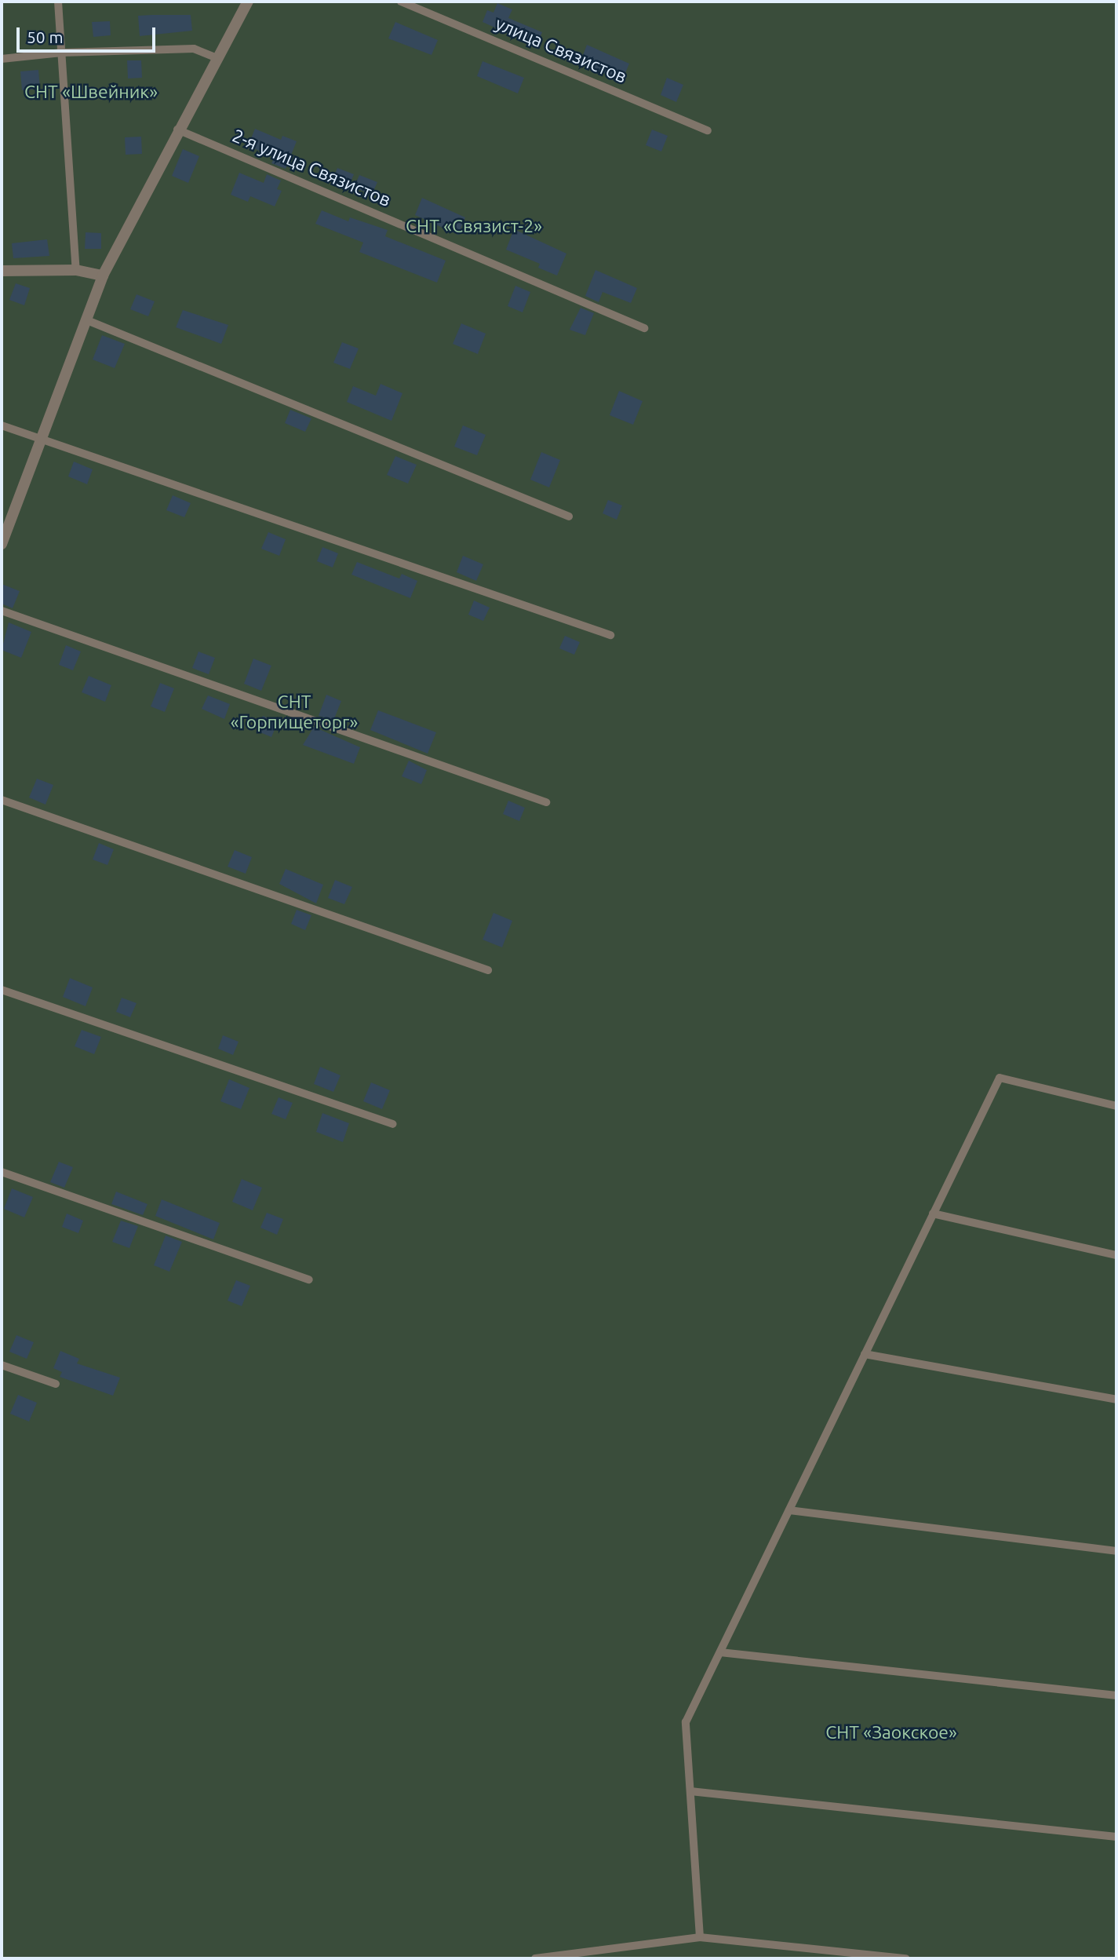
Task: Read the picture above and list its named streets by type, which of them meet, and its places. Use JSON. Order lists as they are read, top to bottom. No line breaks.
{"streets":{"lane":["улица Связистов","2-я улица Связистов"]},"parks":["СНТ «Швейник»","СНТ «Связист-2»","СНТ «Горпищеторг»","СНТ «Заокское»"],"scale_bar":"50 m"}
